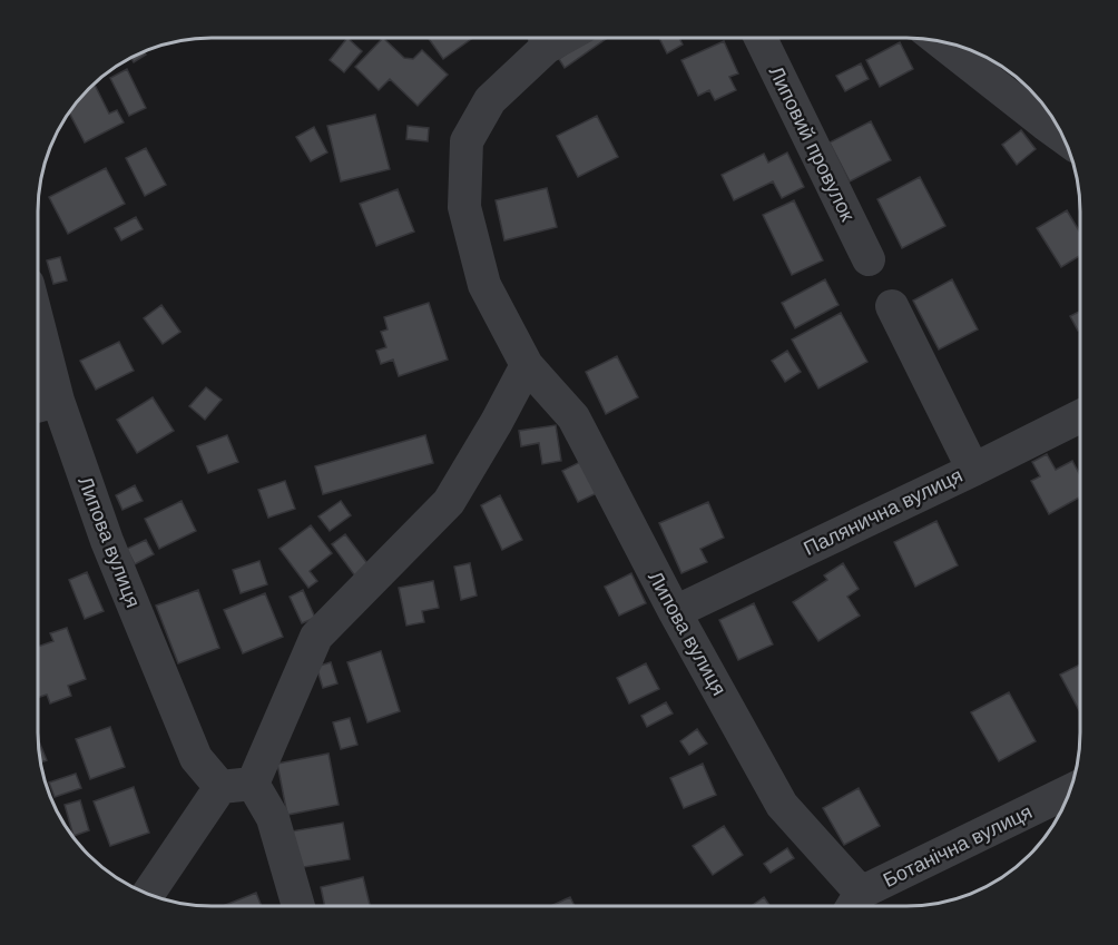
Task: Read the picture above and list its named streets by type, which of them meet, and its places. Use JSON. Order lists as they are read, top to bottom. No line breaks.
{"streets":{"street":["Липовий провулок","Палянична вулиця","Липова вулиця","Ботанічна вулиця"]},"crossings":[["Палянична вулиця","Липова вулиця"],["Липова вулиця","Ботанічна вулиця"]]}
